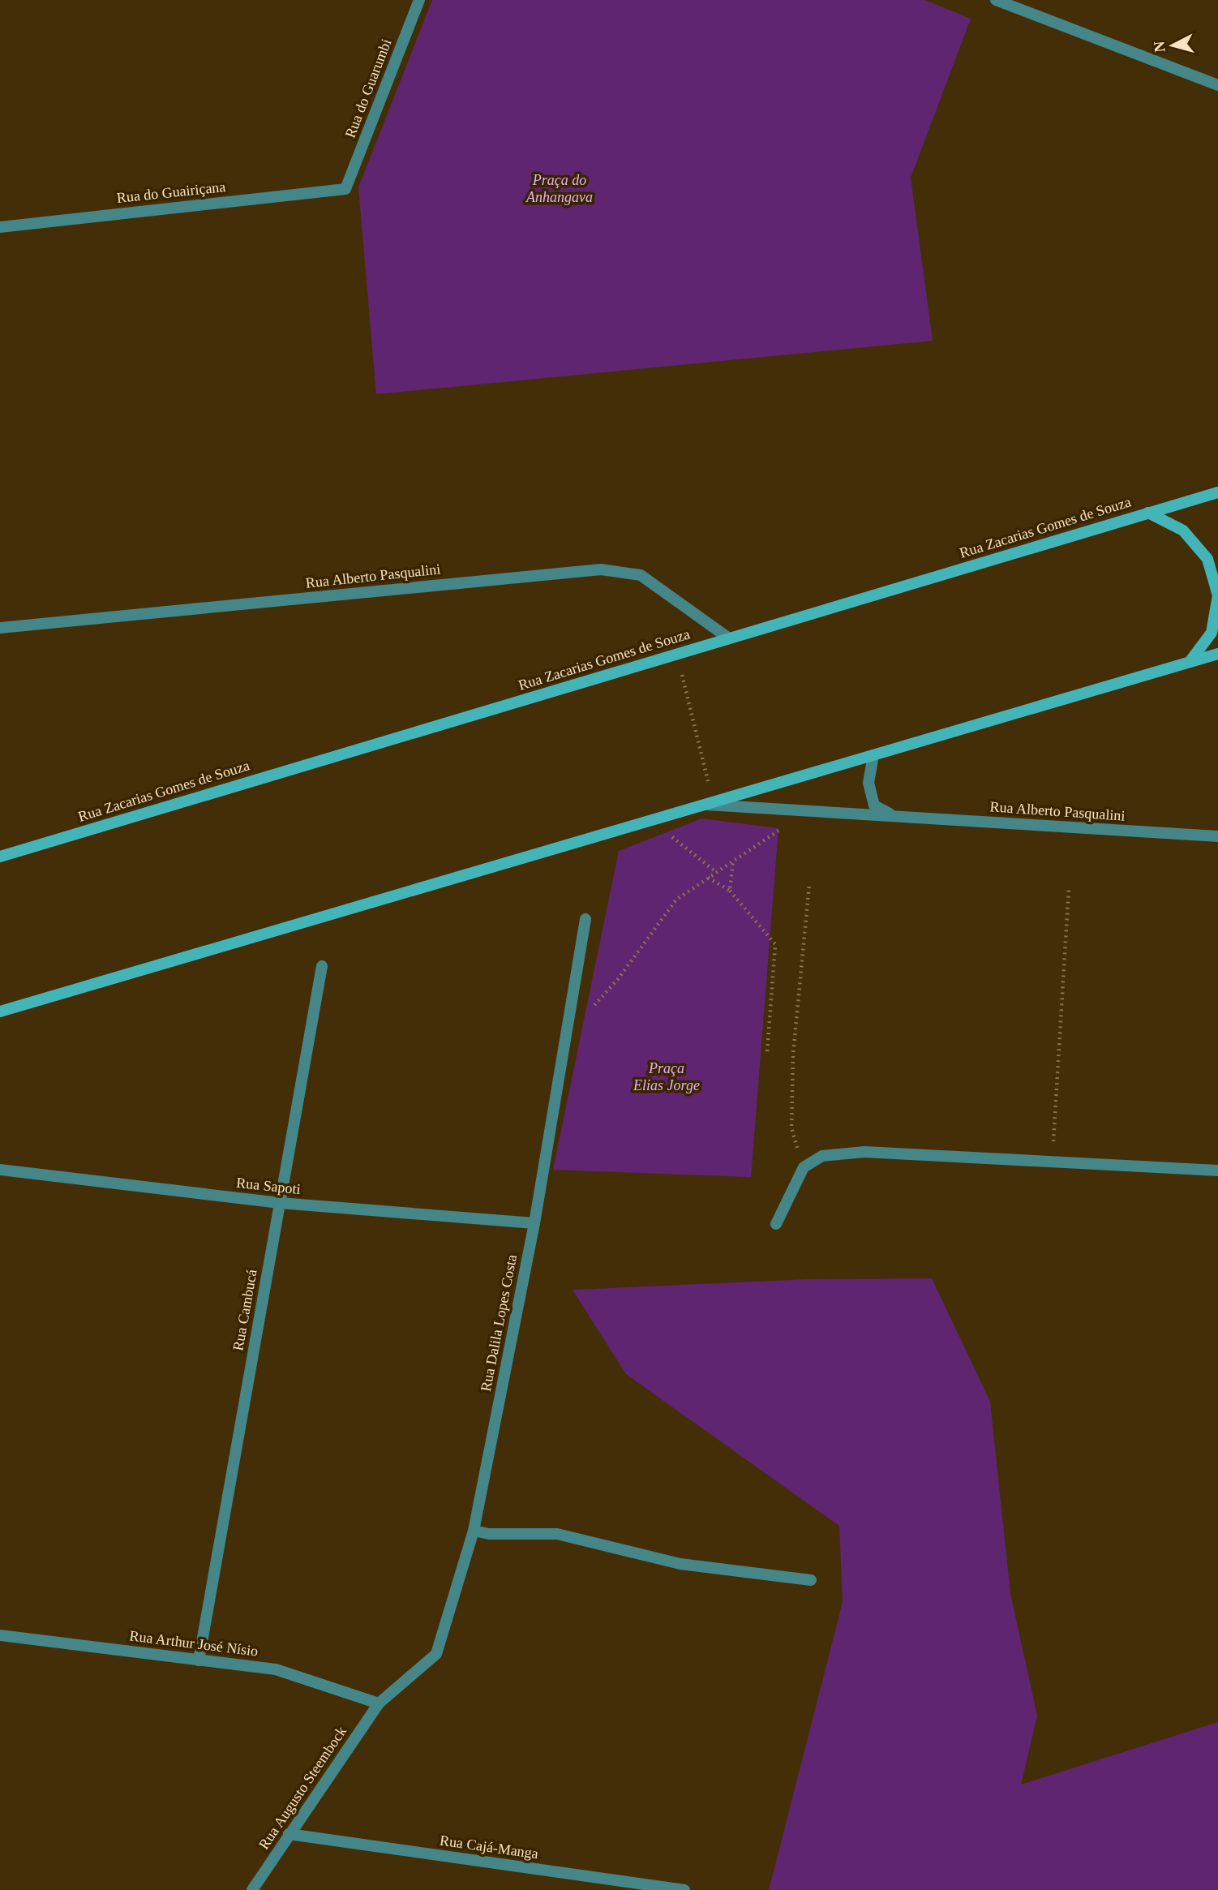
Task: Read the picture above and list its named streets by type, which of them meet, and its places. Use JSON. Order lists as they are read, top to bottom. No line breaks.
{"streets":{"main road":["Rua Zacarias Gomes de Souza"],"street":["Rua do Guarumbi","Rua do Guairiçana","Rua Alberto Pasqualini","Rua Sapoti","Rua Cambucá","Rua Dalila Lopes Costa","Rua Arthur José Nísio","Rua Augusto Steembock","Rua Cajá-Manga"]},"crossings":[["Rua do Guarumbi","Rua do Guairiçana"],["Rua Zacarias Gomes de Souza","Rua Alberto Pasqualini"],["Rua Sapoti","Rua Cambucá"],["Rua Sapoti","Rua Dalila Lopes Costa"],["Rua Cambucá","Rua Arthur José Nísio"],["Rua Dalila Lopes Costa","Rua Arthur José Nísio"],["Rua Dalila Lopes Costa","Rua Augusto Steembock"],["Rua Arthur José Nísio","Rua Augusto Steembock"],["Rua Augusto Steembock","Rua Cajá-Manga"]],"parks":["Praça do Anhangava","Praça Elias Jorge"],"north":"left"}
